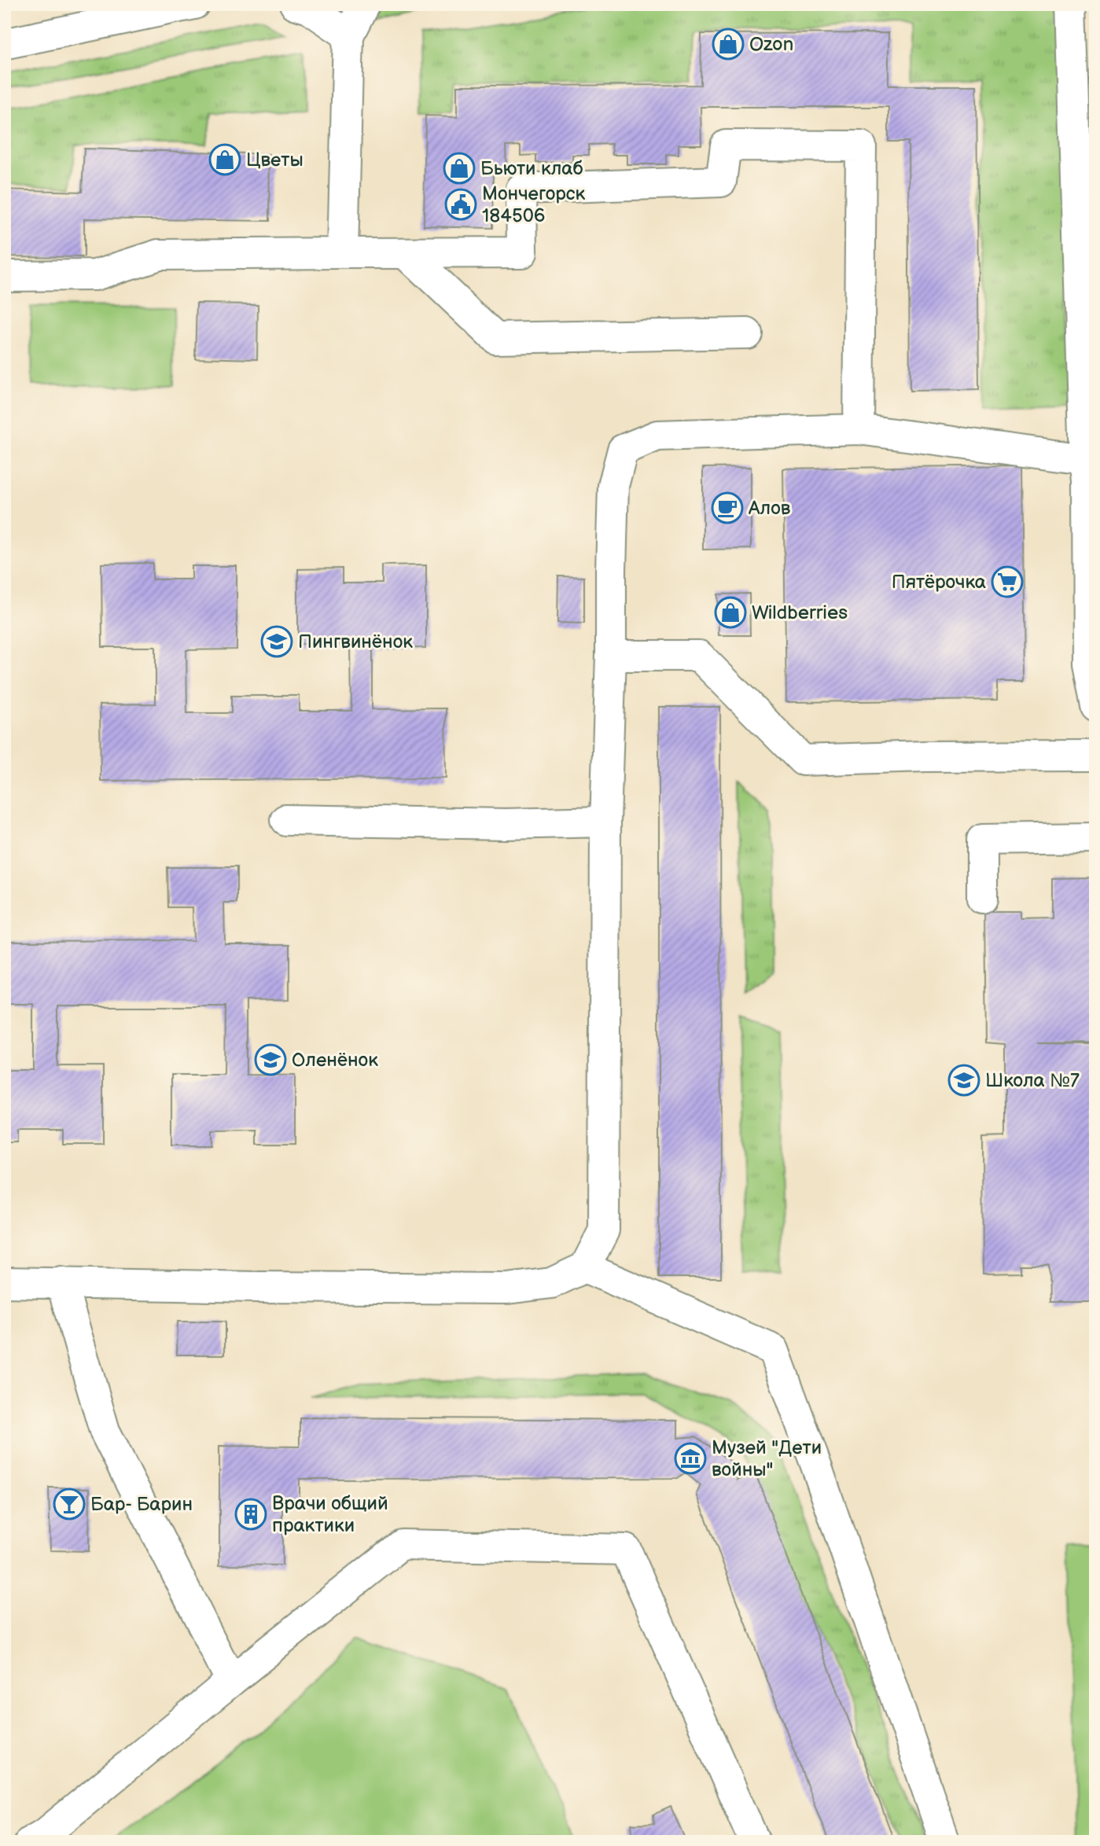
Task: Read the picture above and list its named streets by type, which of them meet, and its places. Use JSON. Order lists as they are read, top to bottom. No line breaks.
{"places":{"shop":["Ozon","Цветы","Бьюти клаб","Wildberries"],"public building":["Мончегорск 184506"],"cafe":["Алов"],"supermarket":["Пятёрочка"],"school or university":["Пингвинёнок","Оленёнок","Школа №7"],"museum":["Музей \"Дети войны\""],"bar":["Бар- Барин"],"building":["Врачи общий практики"]}}
